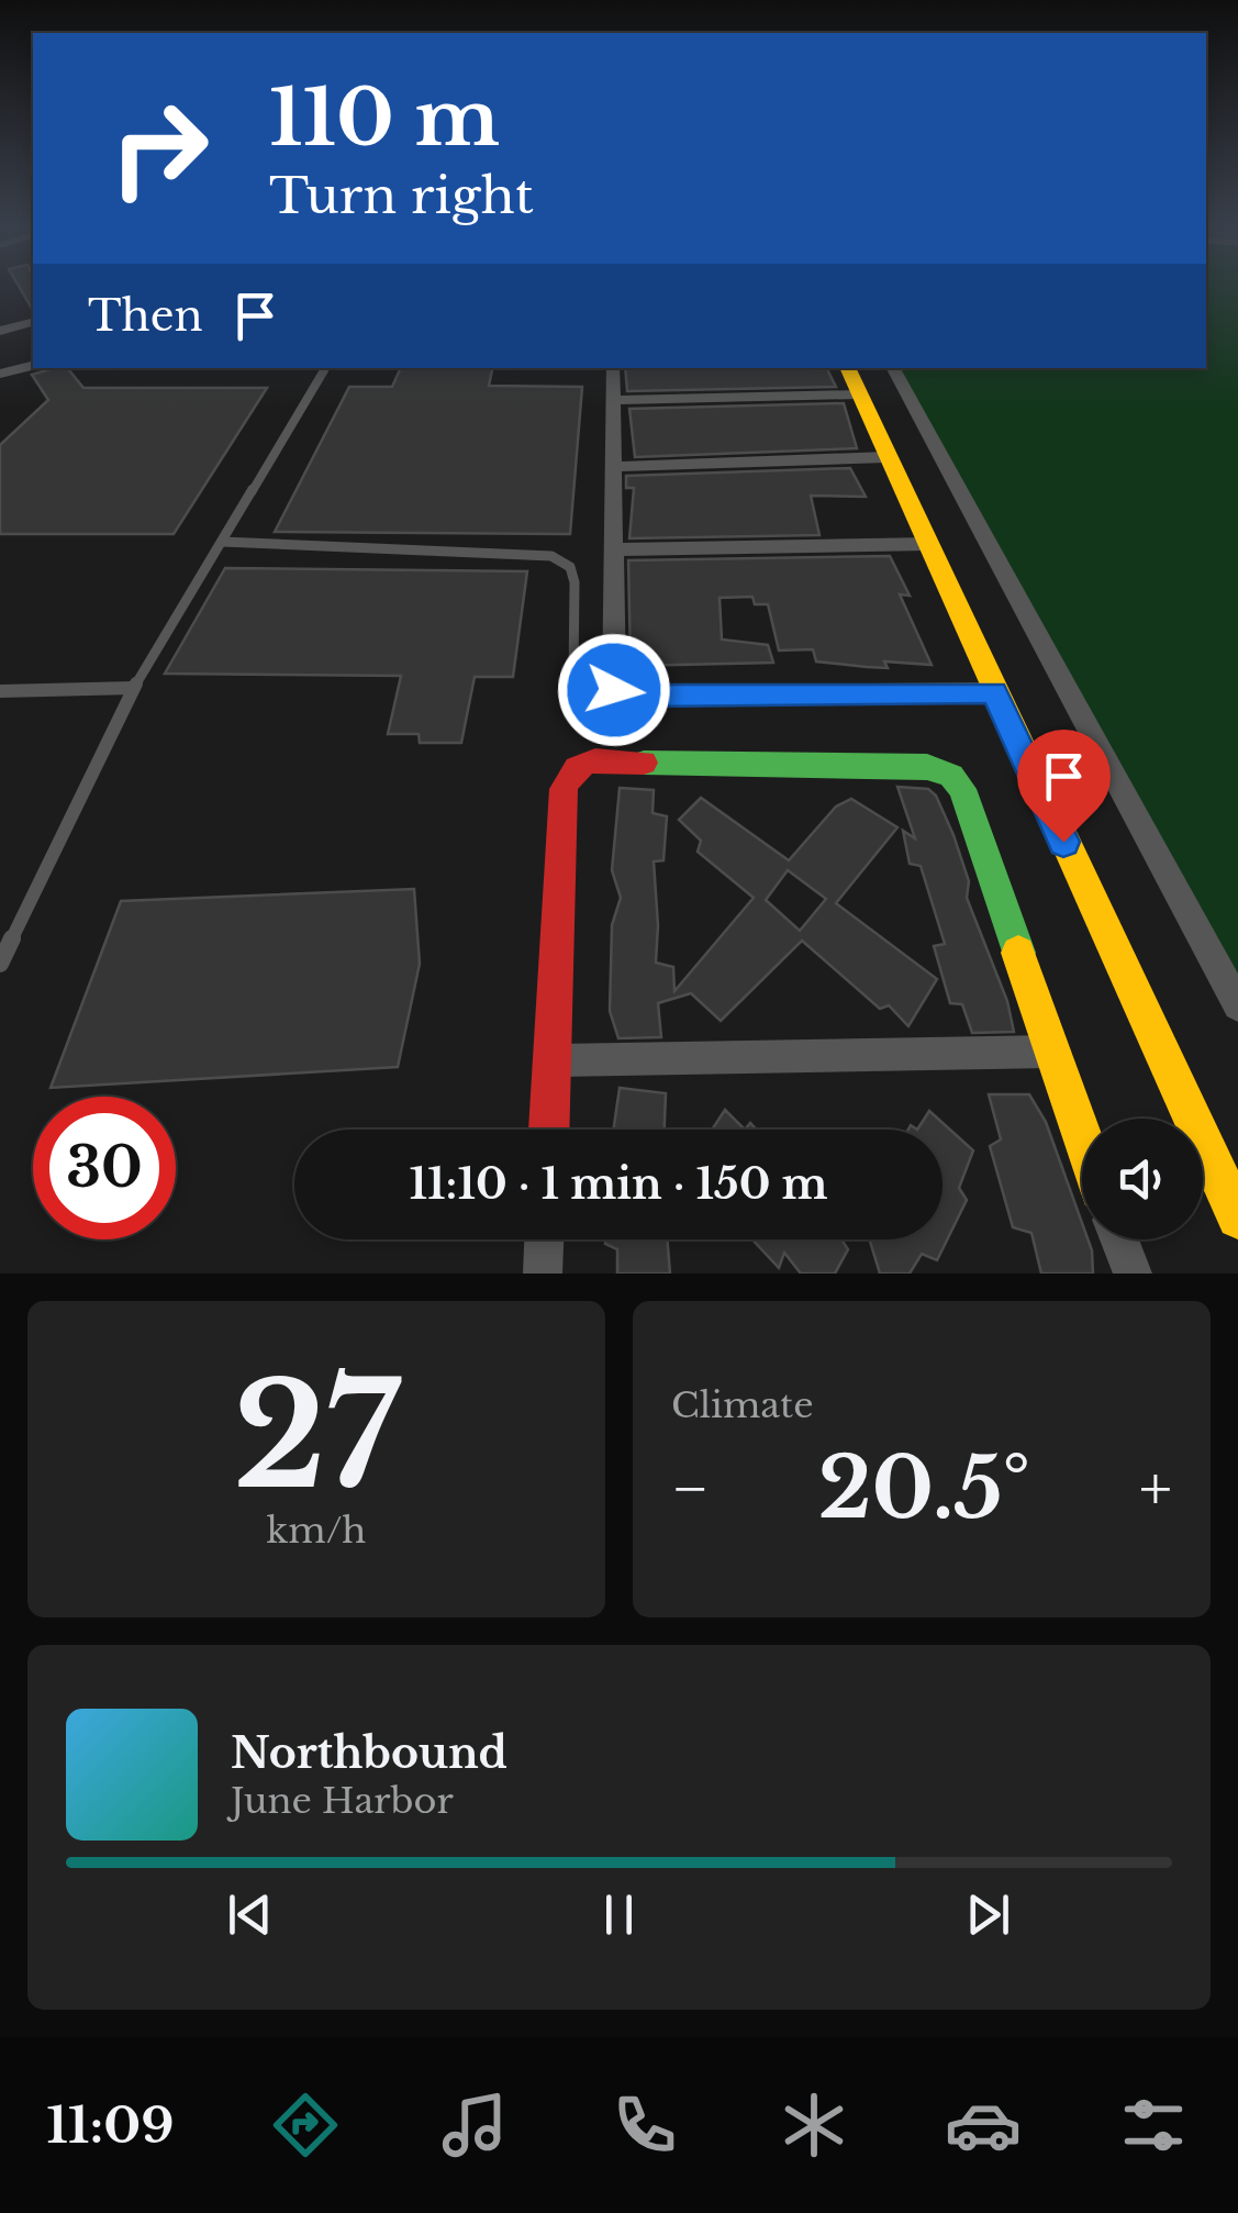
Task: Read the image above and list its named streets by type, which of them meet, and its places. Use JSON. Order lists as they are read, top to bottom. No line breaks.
{"page":{"turn":["110 m","Turn right"],"then":"Then","limit":"30","trip":"11:10 · 1 min · 150 m","tile":[["27","km/h"],"Climate"],"heat":["−","20.5°","+"],"song":["Northbound","June Harbor"],"tabs":"11:09"}}
